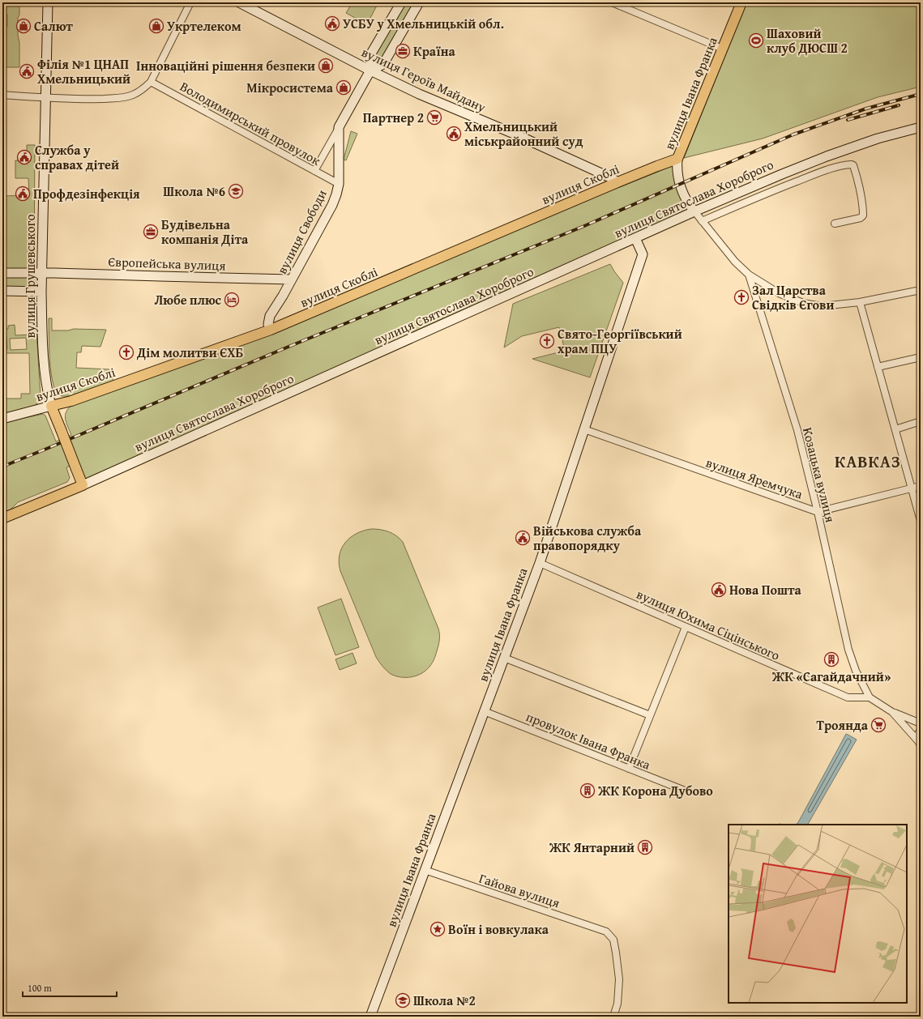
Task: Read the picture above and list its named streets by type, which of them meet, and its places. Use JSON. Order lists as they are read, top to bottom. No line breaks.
{"streets":{"main road":["вулиця Героїв Майдану","вулиця Івана Франка","вулиця Скоблі","вулиця Святослава Хороброго","вулиця Свободи","Європейська вулиця","вулиця Грушевського"],"street":["Володимирський провулок","Козацька вулиця","вулиця Яремчука","вулиця Юхима Сіцінського","провулок Івана Франка","Гайова вулиця"]},"crossings":[["вулиця Героїв Майдану","вулиця Скоблі"],["вулиця Героїв Майдану","вулиця Свободи"],["вулиця Івана Франка","вулиця Скоблі"],["вулиця Івана Франка","вулиця Святослава Хороброго"],["вулиця Івана Франка","Козацька вулиця"],["вулиця Івана Франка","вулиця Яремчука"],["вулиця Івана Франка","вулиця Юхима Сіцінського"],["вулиця Івана Франка","провулок Івана Франка"],["вулиця Івана Франка","Гайова вулиця"],["Володимирський провулок","вулиця Свободи"],["вулиця Скоблі","вулиця Свободи"],["вулиця Скоблі","вулиця Грушевського"],["вулиця Святослава Хороброго","вулиця Грушевського"],["вулиця Святослава Хороброго","Козацька вулиця"],["вулиця Свободи","Європейська вулиця"],["Європейська вулиця","вулиця Грушевського"],["Козацька вулиця","вулиця Яремчука"],["Козацька вулиця","вулиця Юхима Сіцінського"]],"districts":["КАВКАЗ"],"places":{"public building":["УСБУ у Хмельницькій обл.","Філія №1 ЦНАП Хмельницький","Хмельницький міськрайонний суд","Служба у справах дітей","Профдезінфекція","Військова служба правопорядку","Нова Пошта"],"shop":["Салют","Укртелеком","Інноваційні рішення безпеки","Мікросистема"],"sports":["Шаховий клуб ДЮСШ 2"],"office":["Країна","Будівельна компанія Діта"],"supermarket":["Партнер 2","Троянда"],"school or university":["Школа №6","Школа №2"],"church":["Зал Царства Свідків Єгови","Свято-Георгіївський храм ПЦУ","Дім молитви ЄХБ"],"hotel":["Любе плюс"],"building":["ЖК «Сагайдачний»","ЖК Корона Дубово","ЖК Янтарний"],"place":["Воїн і вовкулака"]},"scale_bar":"100 m"}
